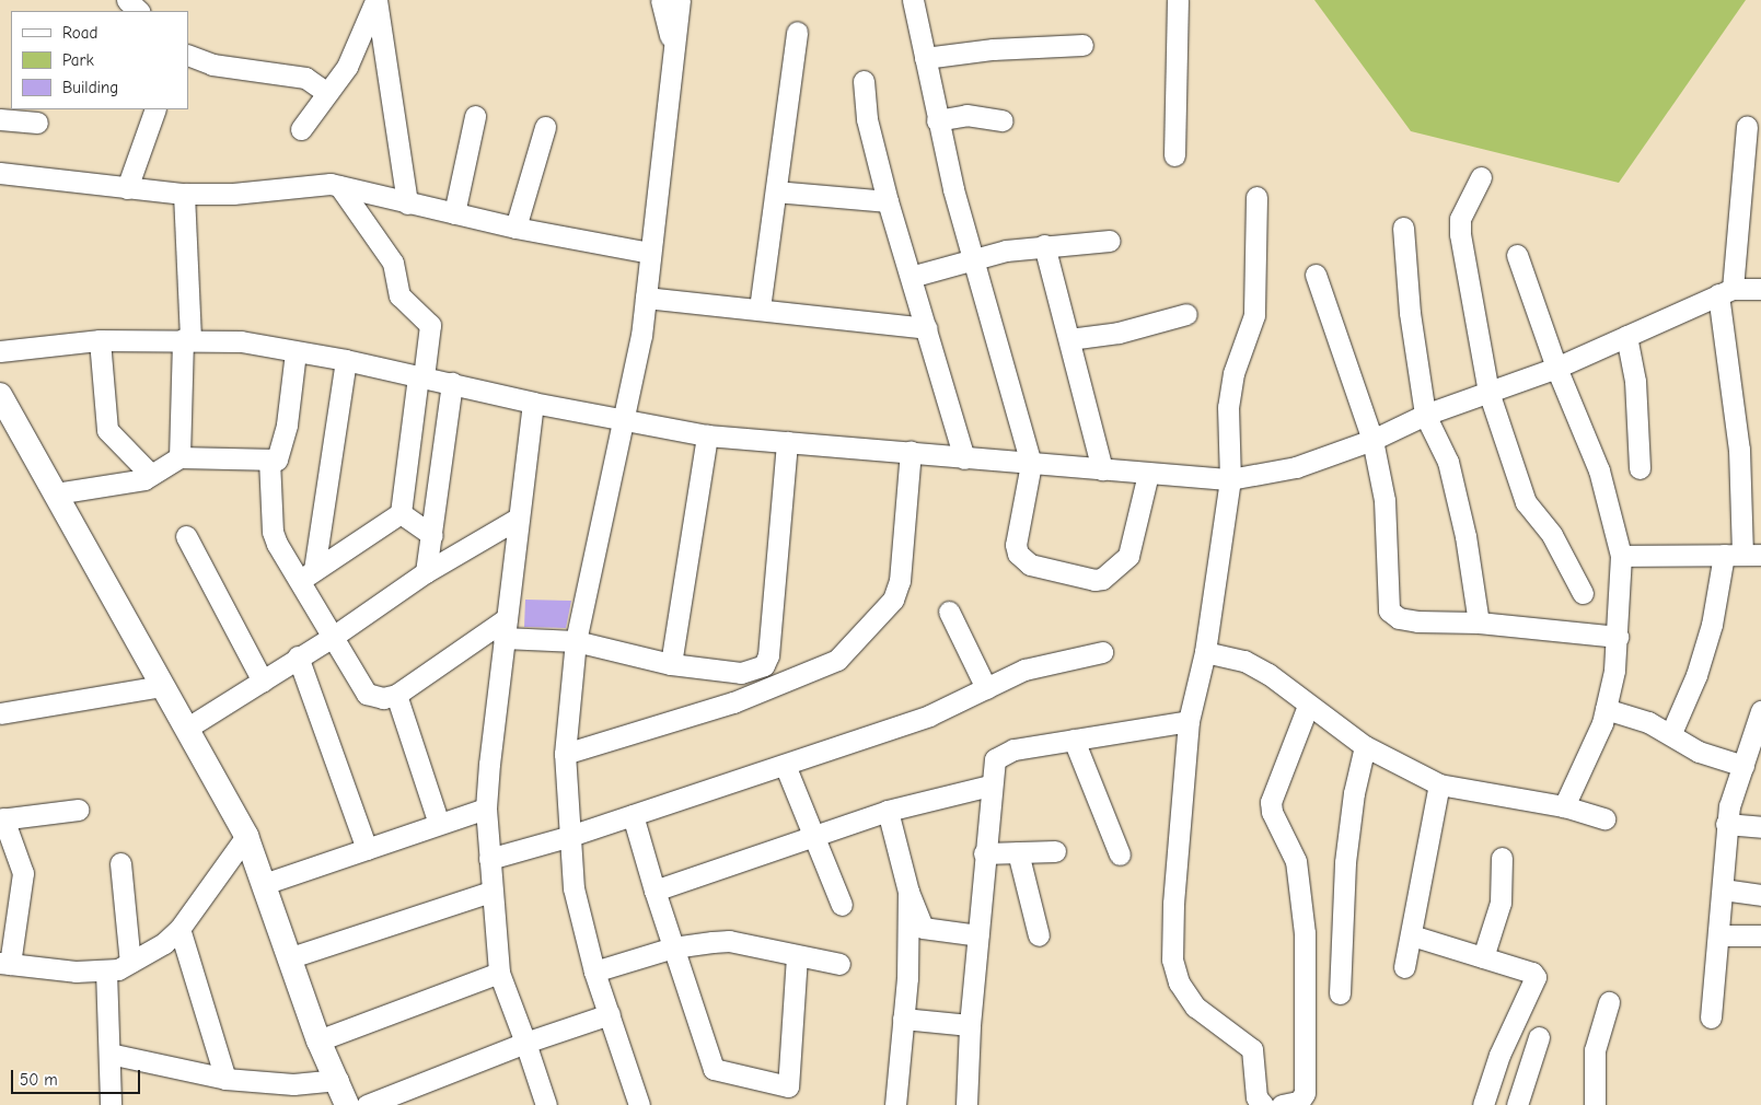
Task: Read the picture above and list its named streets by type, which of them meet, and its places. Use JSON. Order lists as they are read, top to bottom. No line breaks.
{"legend":["Road","Park","Building"],"scale_bar":"50 m"}
